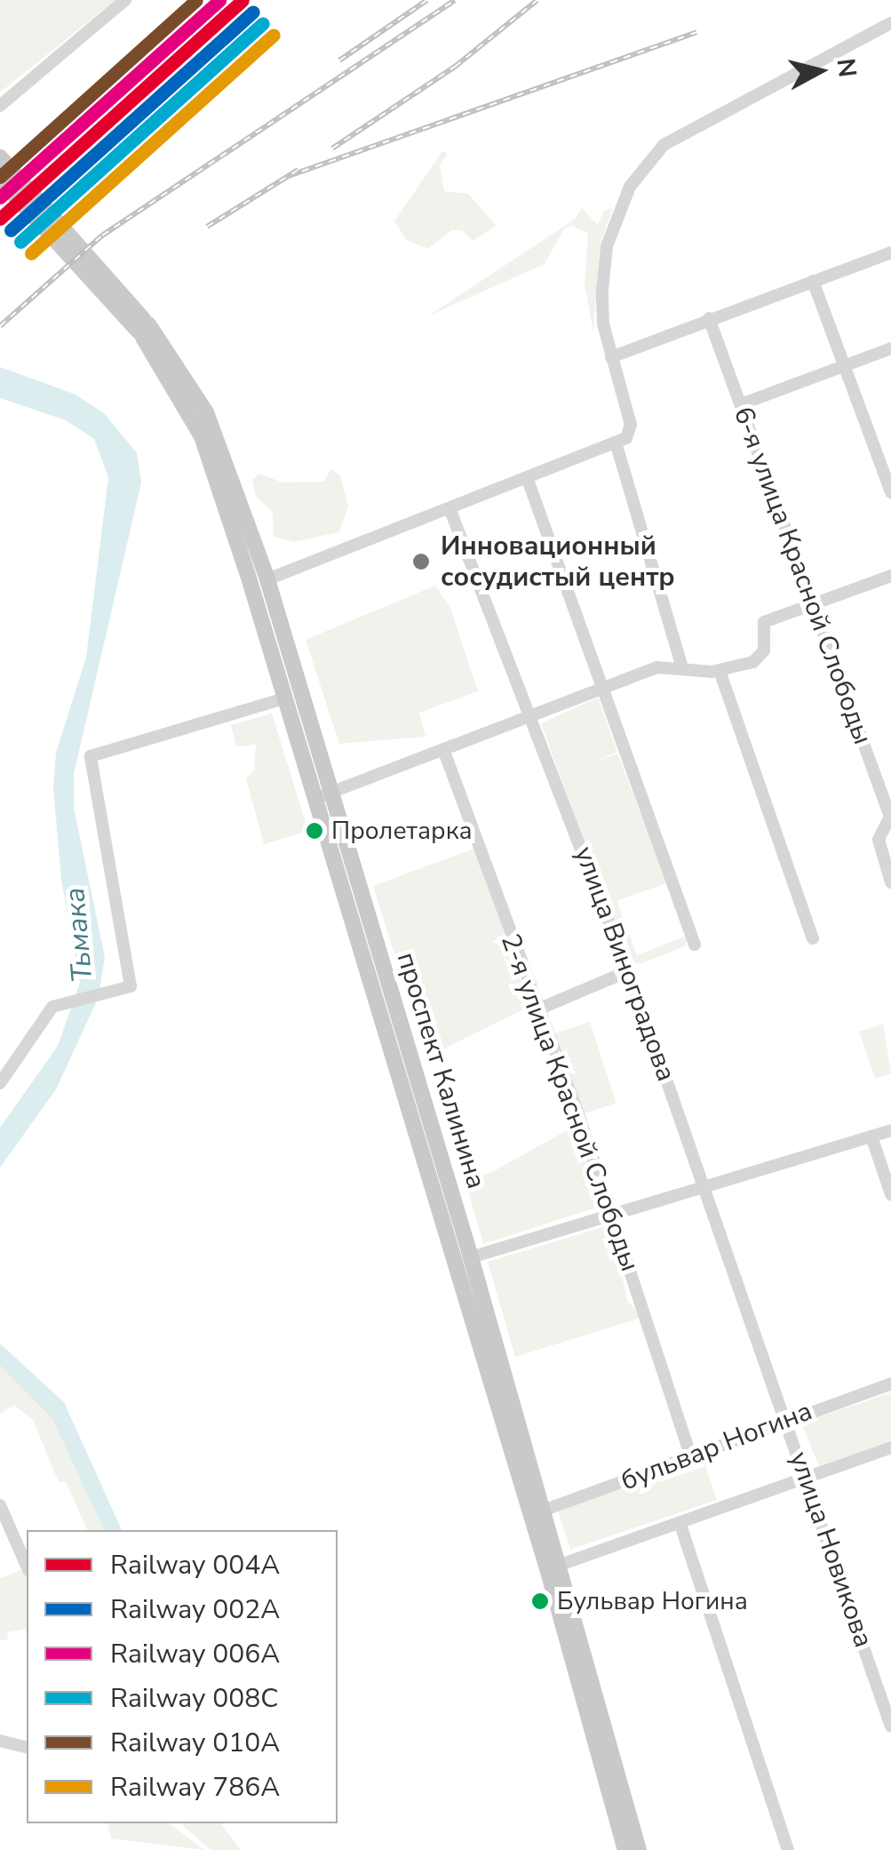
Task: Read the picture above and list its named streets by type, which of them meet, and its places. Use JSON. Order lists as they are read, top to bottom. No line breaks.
{"streets":{"main road":["проспект Калинина"],"street":["6-я улица Красной Слободы","улица Виноградова","2-я улица Красной Слободы","бульвар Ногина","улица Новикова"]},"crossings":[["улица Виноградова","бульвар Ногина"],["улица Виноградова","улица Новикова"],["проспект Калинина","бульвар Ногина"],["2-я улица Красной Слободы","бульвар Ногина"],["бульвар Ногина","улица Новикова"]],"water":["Тьмака"],"places":["Инновационный сосудистый центр","Пролетарка","Бульвар Ногина"],"lines":["rail line 004А","rail line 006А","rail line 010А","rail line 002А","rail line 008С","rail line 786А"],"legend":["Railway 004А","Railway 002А","Railway 006А","Railway 008С","Railway 010А","Railway 786А"],"north":"right"}
